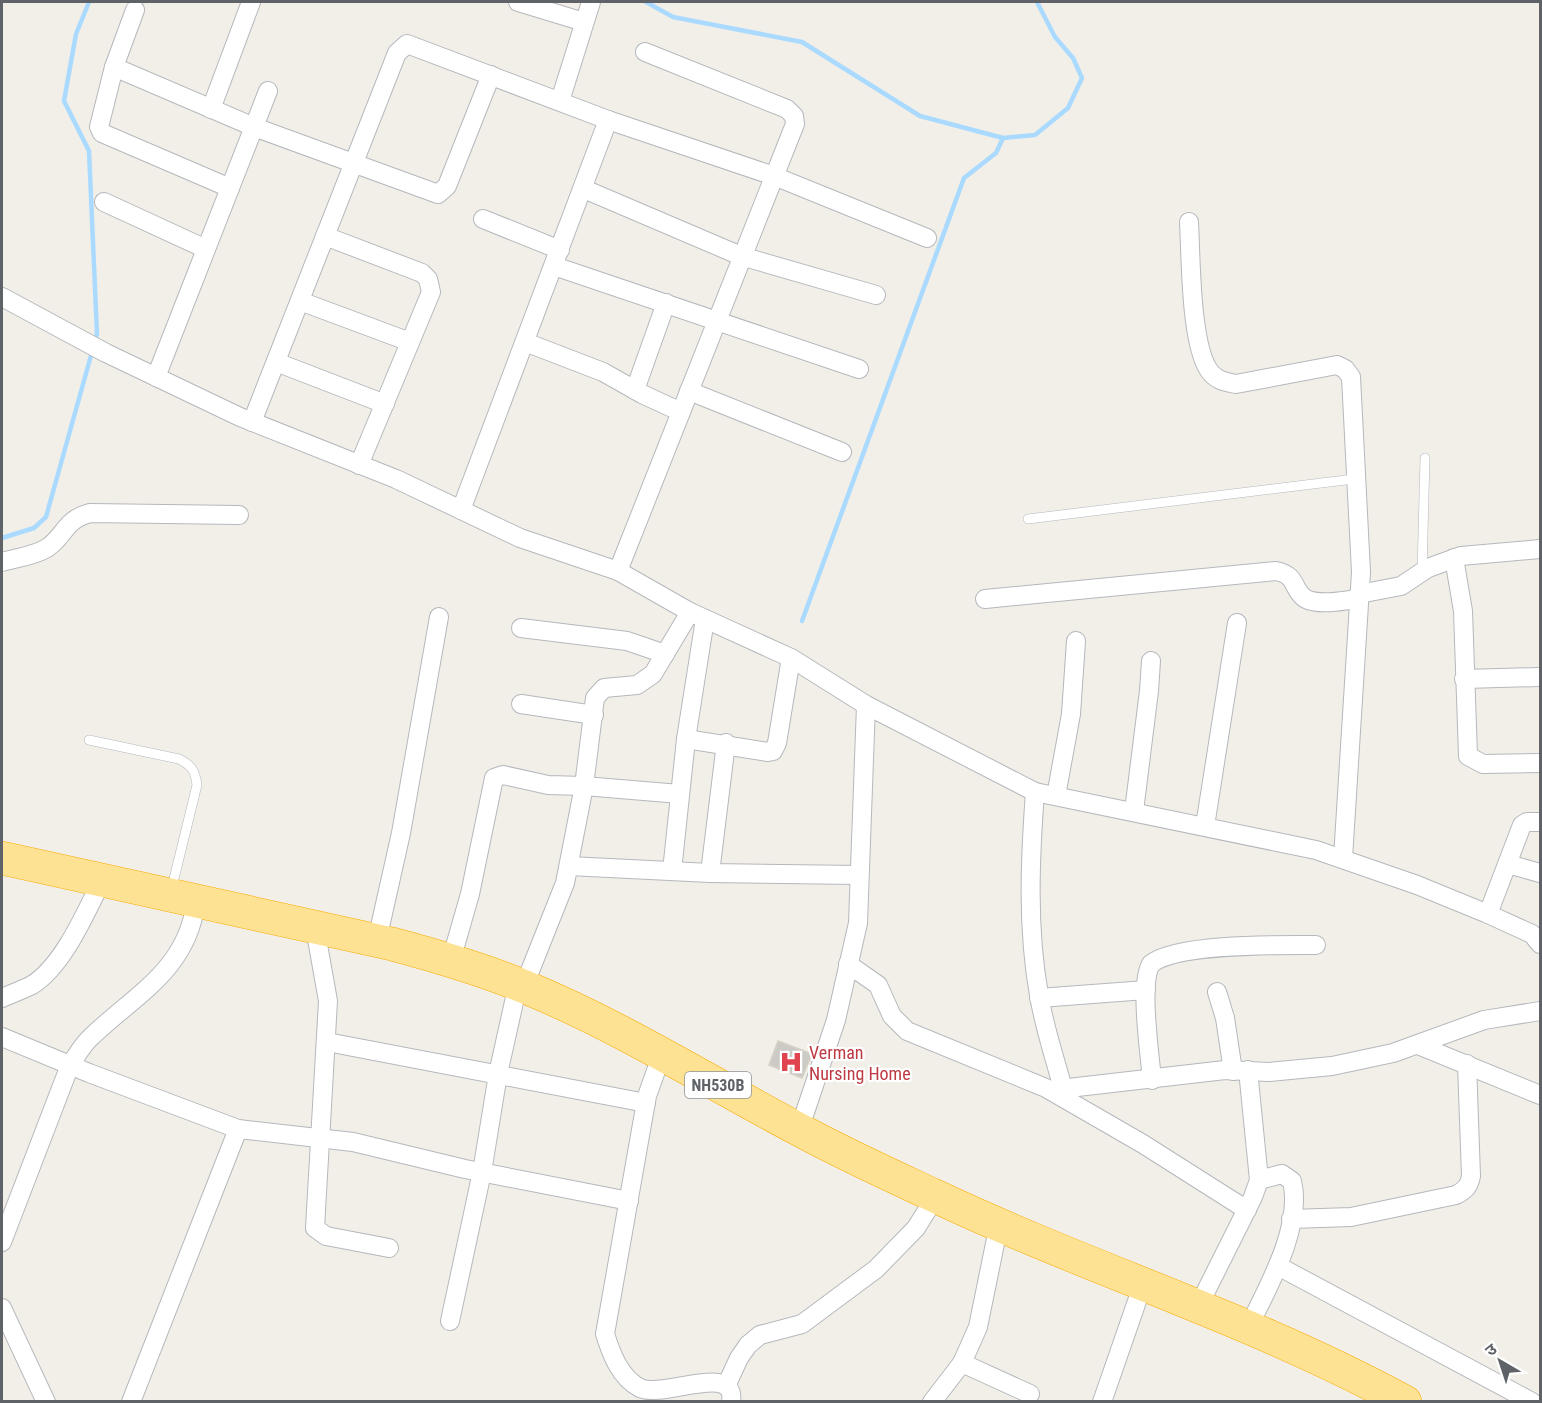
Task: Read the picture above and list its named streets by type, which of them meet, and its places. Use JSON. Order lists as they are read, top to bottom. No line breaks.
{"streets":{"highway":["NH530B"]},"places":{"hospital":["Verman Nursing Home"]},"north":"top left"}
